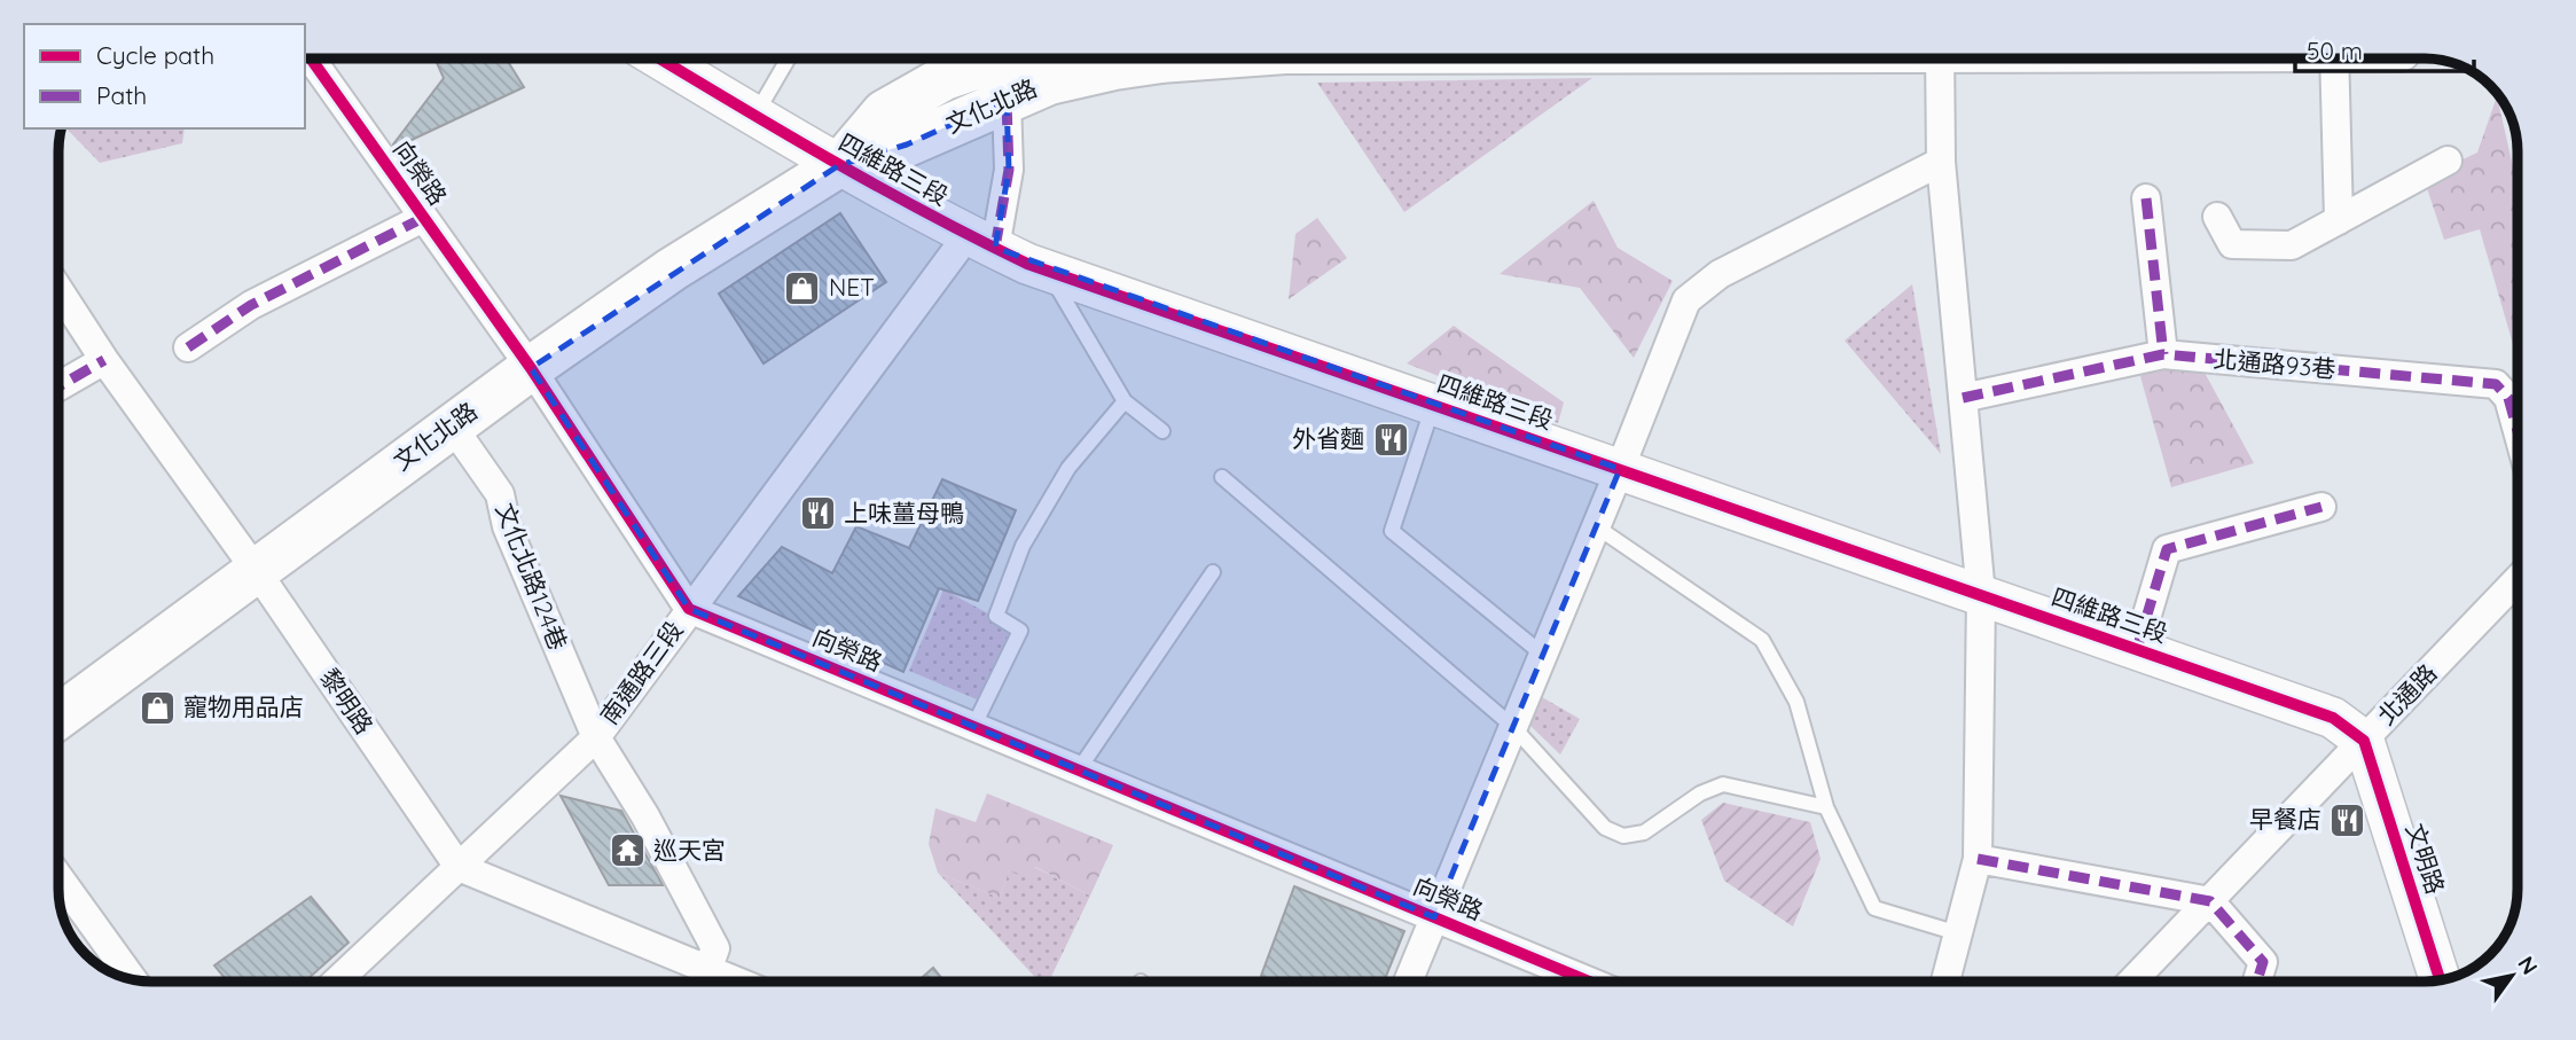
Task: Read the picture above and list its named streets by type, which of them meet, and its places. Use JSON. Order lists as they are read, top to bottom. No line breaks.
{"streets":{"main road":["文化北路"],"street":["四維路三段","向榮路","北通路93巷","文化北路124巷","南通路三段","北通路","黎明路","文明路"]},"crossings":[["文化北路","四維路三段"],["文化北路","向榮路"],["文化北路","文化北路124巷"],["文化北路","黎明路"],["四維路三段","南通路三段"],["四維路三段","北通路"],["四維路三段","文明路"],["向榮路","南通路三段"],["文化北路124巷","南通路三段"],["南通路三段","黎明路"],["北通路","文明路"]],"places":{"shop":["NET","寵物用品店"],"restaurant":["外省麵","上味薑母鴨","早餐店"],"temple":["巡天宮"]},"legend":["Cycle path","Path"],"scale_bar":"50 m","north":"top right"}
